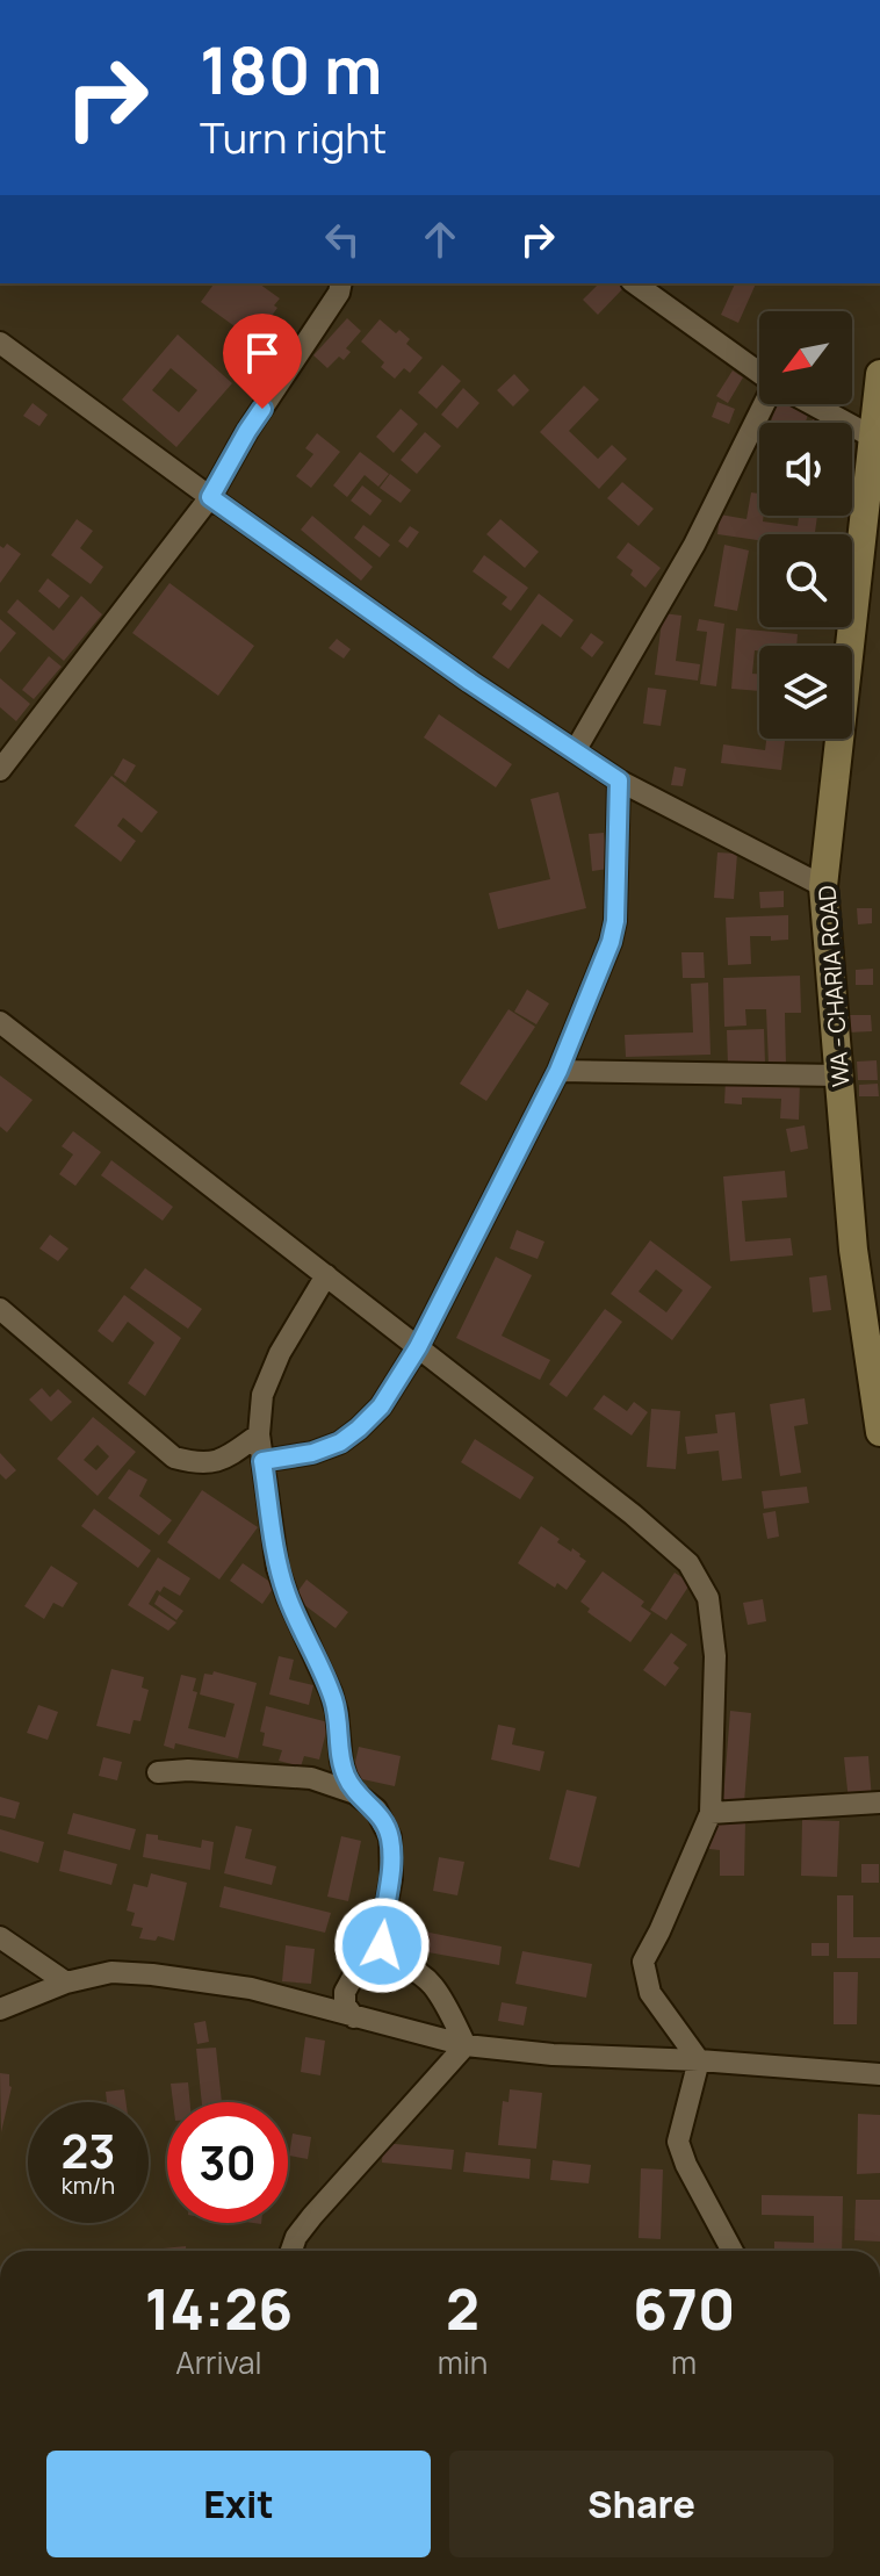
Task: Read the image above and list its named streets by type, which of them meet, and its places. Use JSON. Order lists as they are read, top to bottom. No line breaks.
{"streets":{"street":["WA - CHARIA ROAD"]},"north":"bottom left","page":{"turn":["180 m","Turn right"],"speed":"23 km/h","limit":"30","eta":["14:26","Arrival","2","min","670","m"],"buttons":["Exit","Share"]}}
